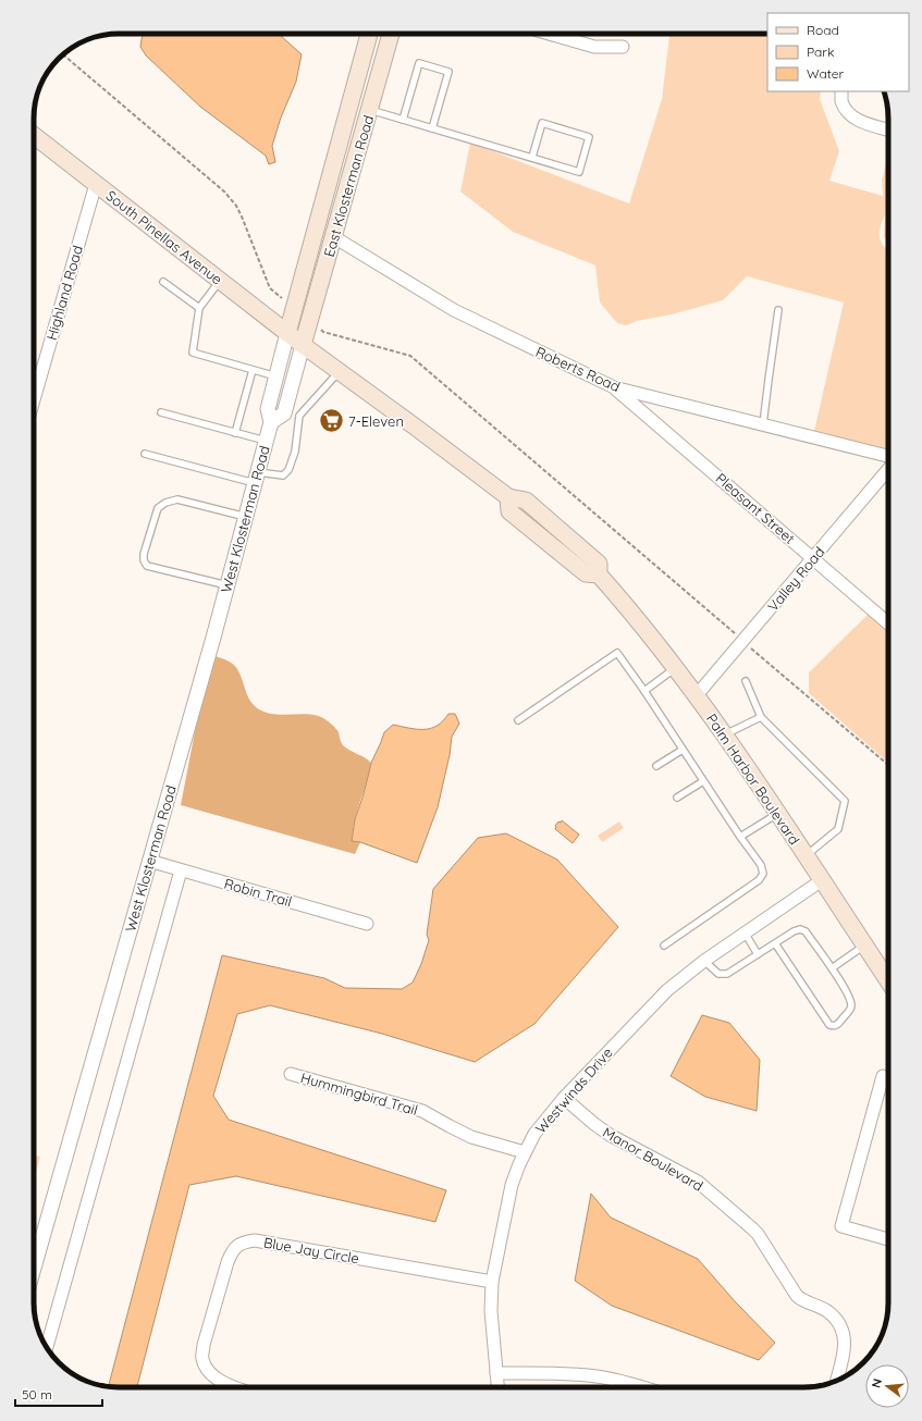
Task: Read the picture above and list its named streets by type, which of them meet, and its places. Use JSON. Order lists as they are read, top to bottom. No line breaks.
{"streets":{"main road":["East Klosterman Road","South Pinellas Avenue","Palm Harbor Boulevard"],"street":["Highland Road","Roberts Road","Pleasant Street","West Klosterman Road","Valley Road","Robin Trail","Westwinds Drive","Hummingbird Trail","Manor Boulevard","Blue Jay Circle"]},"crossings":[["East Klosterman Road","South Pinellas Avenue"],["East Klosterman Road","Roberts Road"],["East Klosterman Road","West Klosterman Road"],["East Klosterman Road","Palm Harbor Boulevard"],["South Pinellas Avenue","Highland Road"],["South Pinellas Avenue","West Klosterman Road"],["South Pinellas Avenue","Palm Harbor Boulevard"],["Roberts Road","Pleasant Street"],["Pleasant Street","Valley Road"],["West Klosterman Road","Robin Trail"],["Valley Road","Palm Harbor Boulevard"],["Palm Harbor Boulevard","Westwinds Drive"],["Westwinds Drive","Hummingbird Trail"],["Westwinds Drive","Manor Boulevard"],["Westwinds Drive","Blue Jay Circle"]],"places":{"supermarket":["7-Eleven"]},"legend":["Road","Park","Water"],"scale_bar":"50 m","north":"left"}
